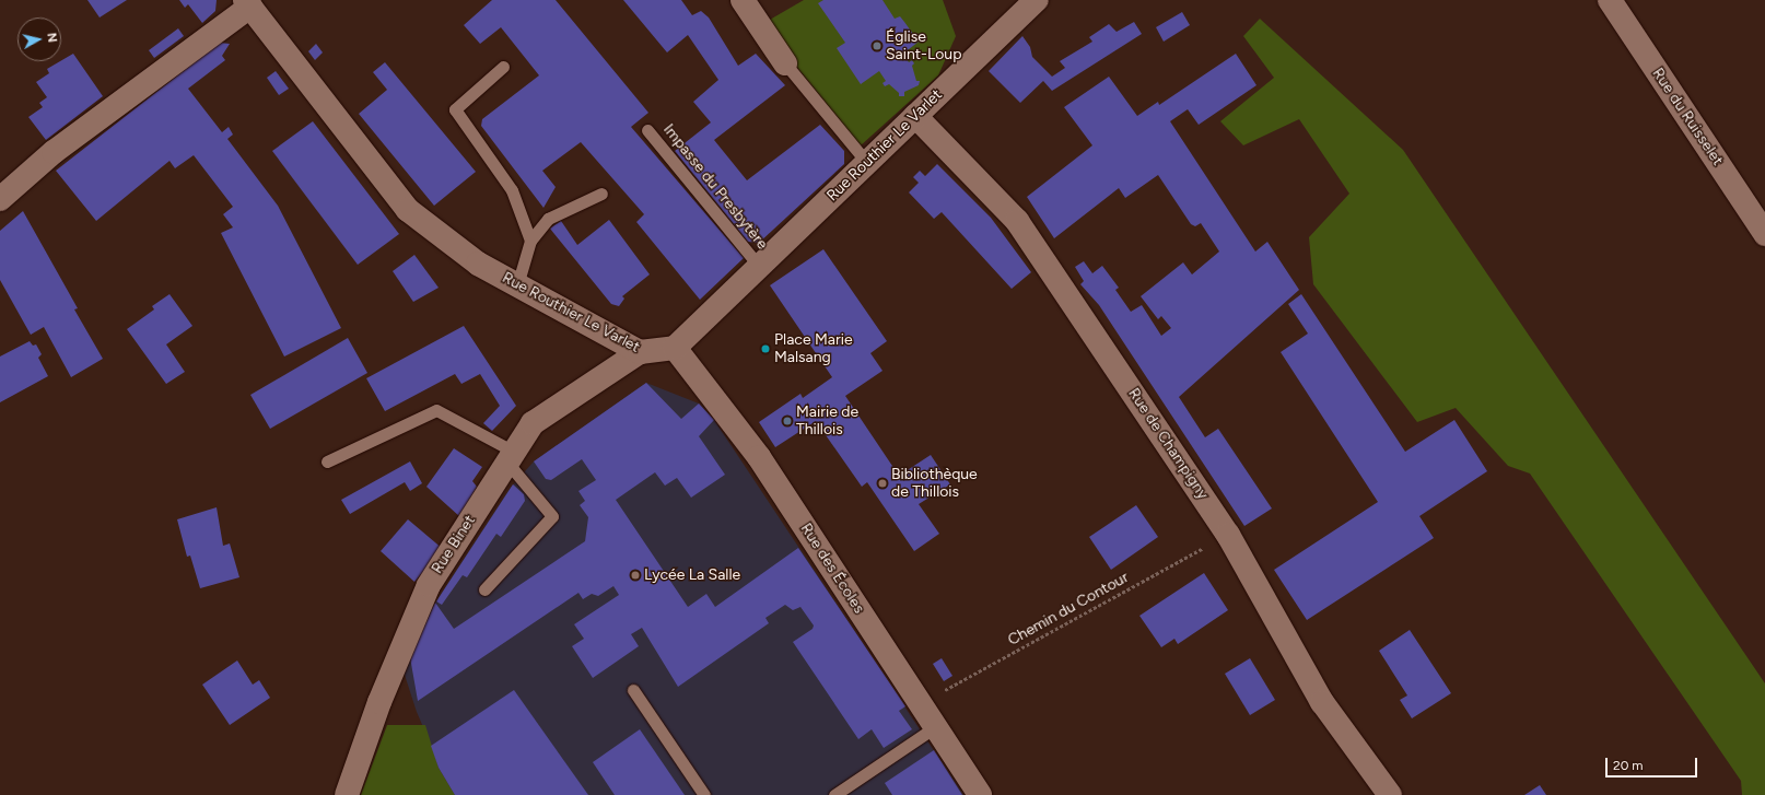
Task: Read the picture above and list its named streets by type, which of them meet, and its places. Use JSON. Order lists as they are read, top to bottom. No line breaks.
{"streets":{"street":["Rue du Ruisselet","Rue Routhier Le Varlet","Rue de Champigny","Rue Binet","Rue des Écoles"],"lane":["Impasse du Presbytère"],"path":["Chemin du Contour"]},"crossings":[["Rue Routhier Le Varlet","Impasse du Presbytère"],["Rue Routhier Le Varlet","Rue de Champigny"],["Rue Routhier Le Varlet","Rue Binet"],["Rue Routhier Le Varlet","Rue des Écoles"],["Rue de Champigny","Chemin du Contour"],["Rue des Écoles","Chemin du Contour"]],"places":["Église Saint-Loup","Place Marie Malsang","Mairie de Thillois","Bibliothèque de Thillois","Lycée La Salle"],"scale_bar":"20 m","north":"right"}
